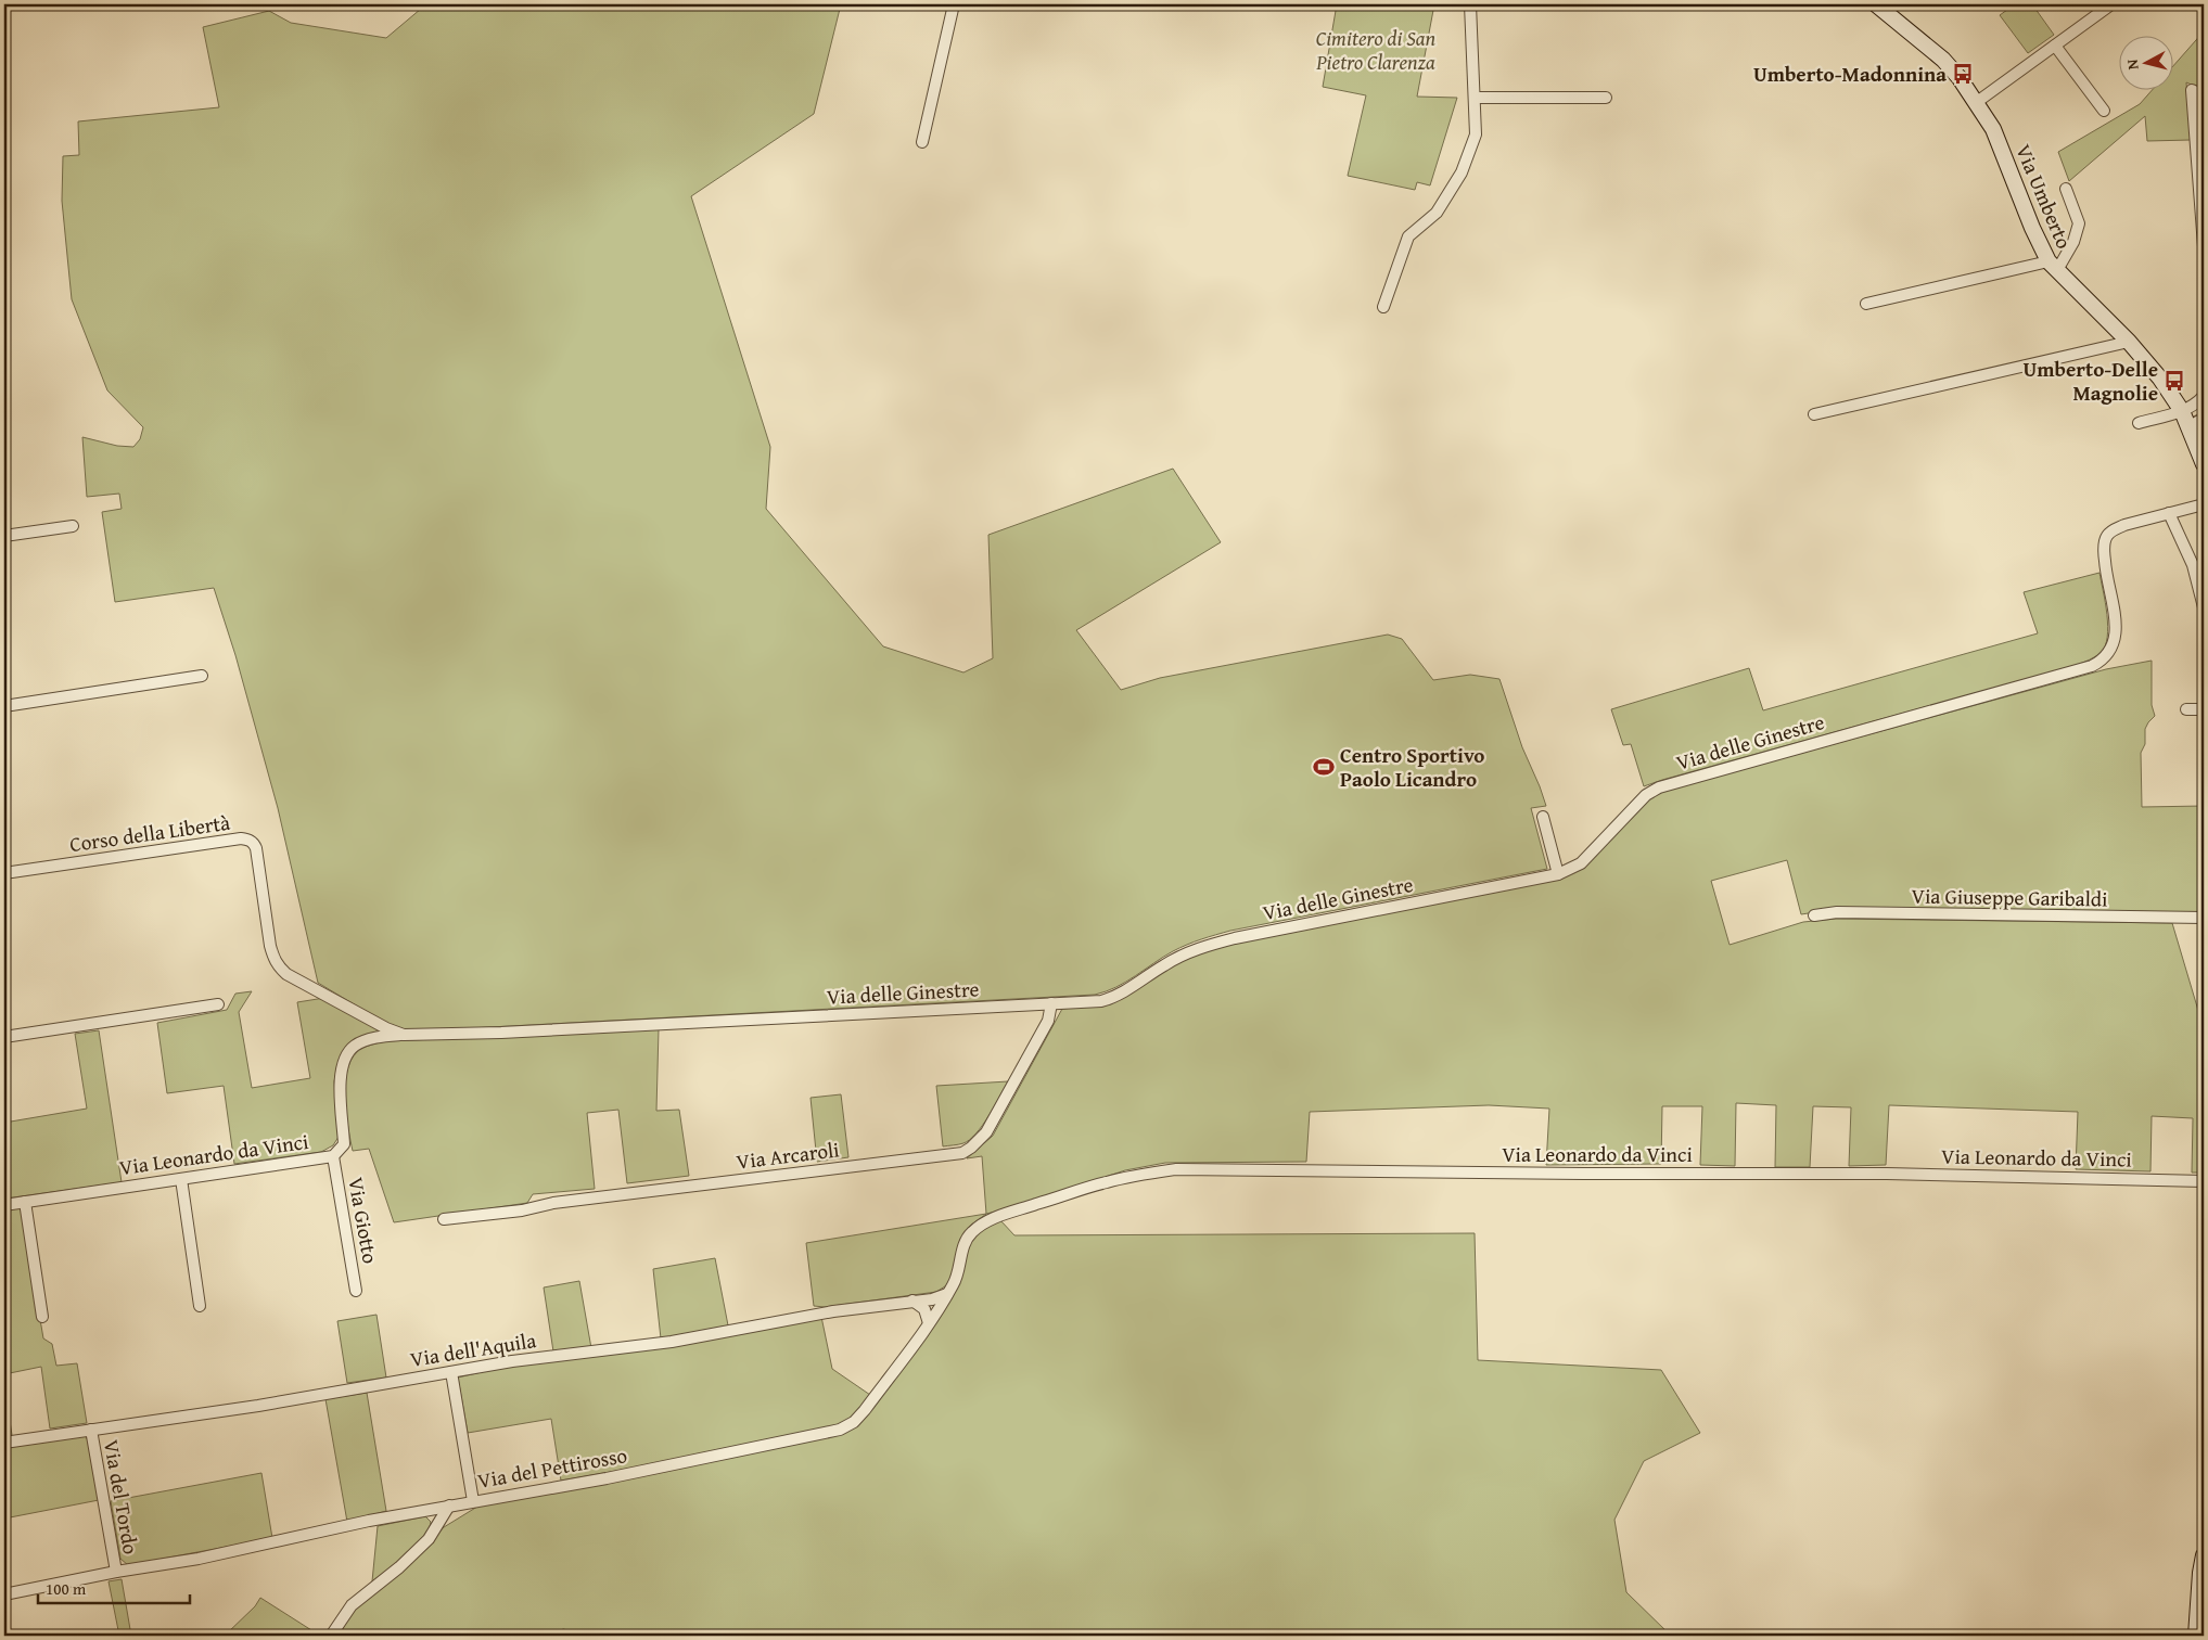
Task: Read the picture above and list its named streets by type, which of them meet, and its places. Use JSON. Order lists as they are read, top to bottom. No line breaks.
{"streets":{"main road":["Via Umberto"],"street":["Via delle Ginestre","Corso della Libertà","Via Giuseppe Garibaldi","Via Leonardo da Vinci","Via Arcaroli","Via Giotto","Via dell'Aquila","Via del Pettirosso","Via del Tordo"]},"crossings":[["Via delle Ginestre","Corso della Libertà"],["Via delle Ginestre","Via Leonardo da Vinci"],["Via delle Ginestre","Via Arcaroli"],["Via Leonardo da Vinci","Via Giotto"],["Via Leonardo da Vinci","Via del Pettirosso"],["Via dell'Aquila","Via del Pettirosso"],["Via dell'Aquila","Via del Tordo"],["Via del Pettirosso","Via del Tordo"]],"parks":["Cimitero di San Pietro Clarenza"],"places":{"bus stop":["Umberto-Madonnina","Umberto-Delle Magnolie"],"sports":["Centro Sportivo Paolo Licandro"]},"scale_bar":"100 m","north":"left"}
